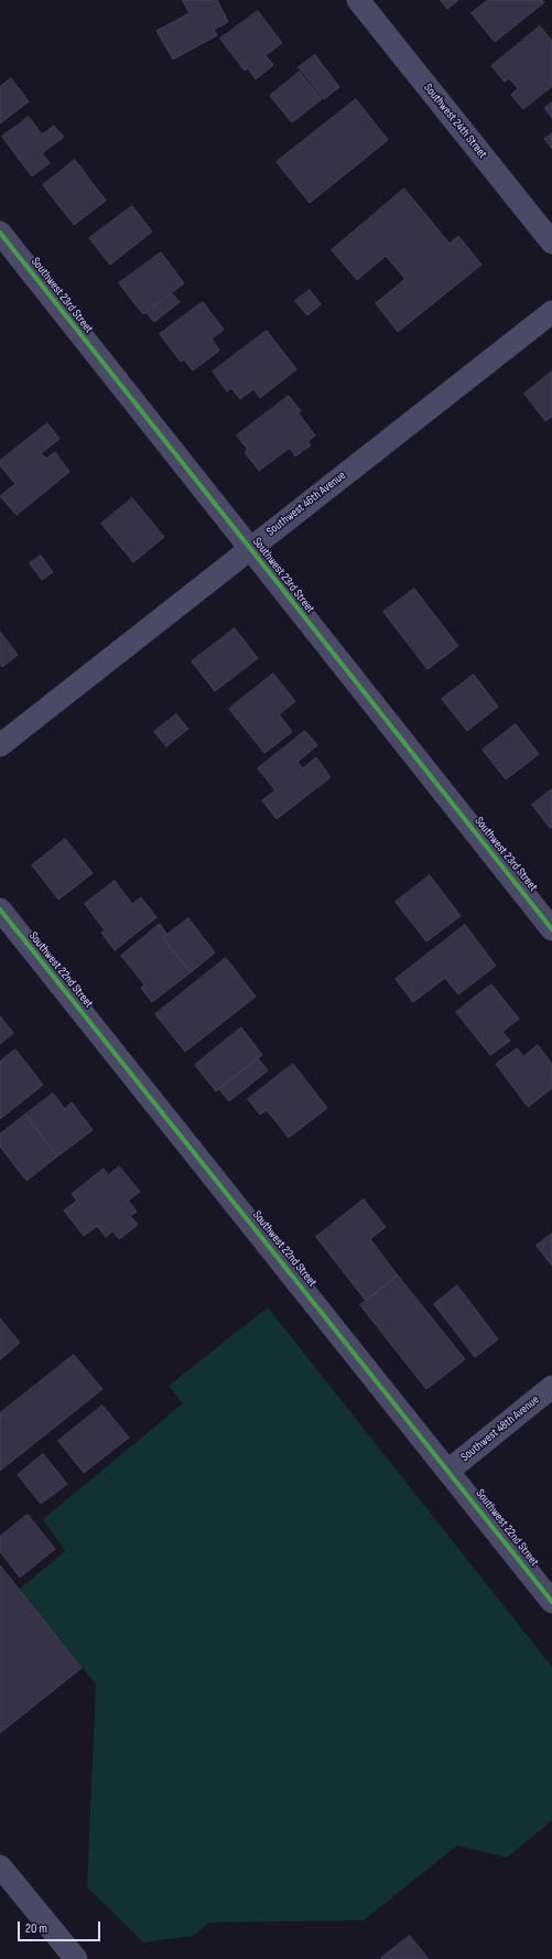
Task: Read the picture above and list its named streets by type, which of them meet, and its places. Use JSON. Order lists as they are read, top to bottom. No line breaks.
{"streets":{"street":["Southwest 24th Street","Southwest 23rd Street","Southwest 46th Avenue","Southwest 22nd Street","Southwest 48th Avenue"]},"crossings":[["Southwest 23rd Street","Southwest 46th Avenue"],["Southwest 22nd Street","Southwest 48th Avenue"]],"scale_bar":"20 m"}
